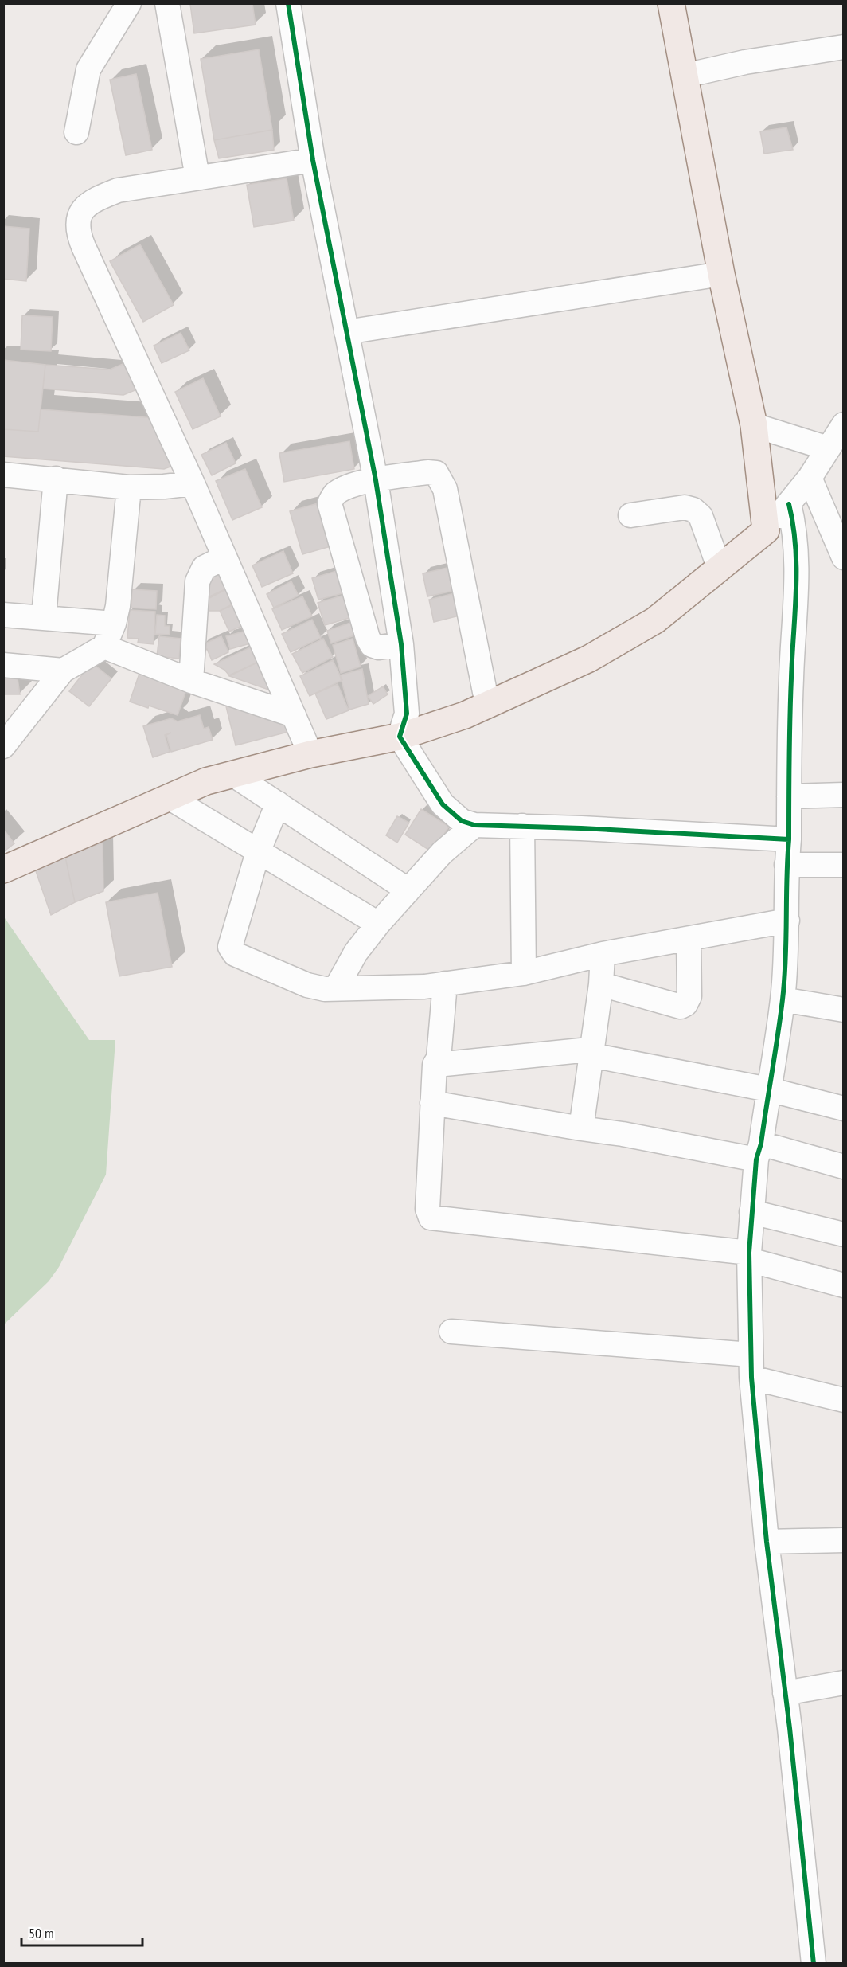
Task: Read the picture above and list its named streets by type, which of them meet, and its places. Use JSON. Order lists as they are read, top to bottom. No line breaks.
{"scale_bar":"50 m"}
